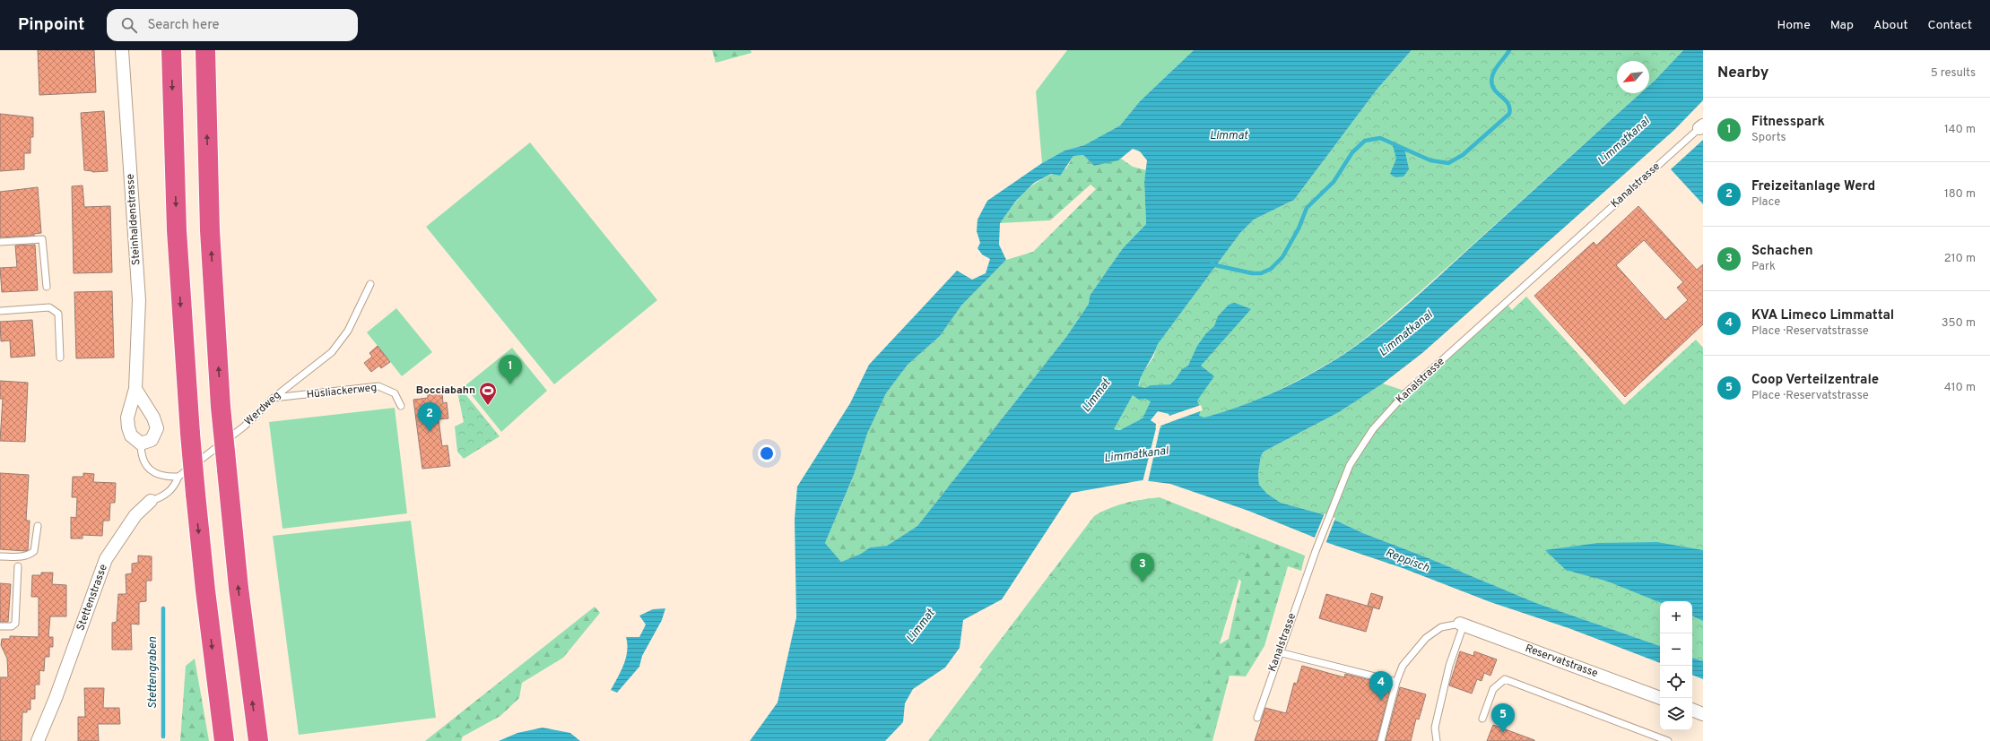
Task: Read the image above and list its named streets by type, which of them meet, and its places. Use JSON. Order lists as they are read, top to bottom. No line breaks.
{"streets":{"street":["Steinhaldenstrasse","Stettenstrasse","Reservatstrasse"],"lane":["Kanalstrasse","Hüsliackerweg","Werdweg"]},"crossings":[["Hüsliackerweg","Werdweg"],["Werdweg","Stettenstrasse"]],"water":["Limmat","Limmatkanal","Reppisch","Stettengraben"],"places":{"sports":["Bocciabahn"]},"north":"bottom left","page":{"header":"Pinpoint","search":"Search here","nav":["Home","Map","About","Contact"],"heading":["Nearby","5 results"],"list":[{"mark":"1","name":"Fitnesspark","note":"Sports","value":"140 m"},{"mark":"2","name":"Freizeitanlage Werd","note":"Place","value":"180 m"},{"mark":"3","name":"Schachen","note":"Park","value":"210 m"},{"mark":"4","name":"KVA Limeco Limmattal","note":"Place · Reservatstrasse","value":"350 m"},{"mark":"5","name":"Coop Verteilzentrale","note":"Place · Reservatstrasse","value":"410 m"}],"pins":["1","2","3","4","5"],"map_buttons":["+","−"]}}
